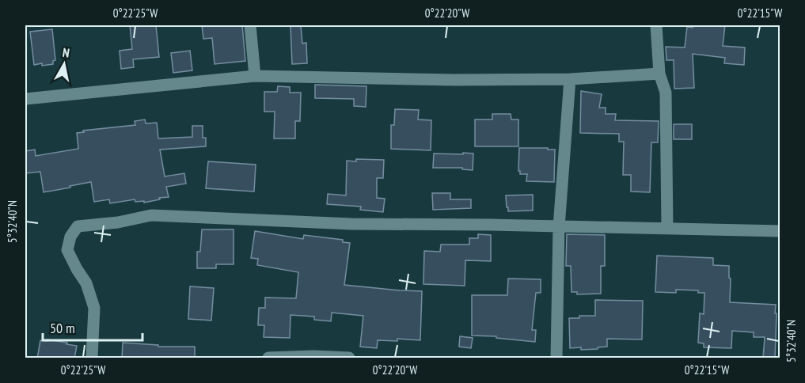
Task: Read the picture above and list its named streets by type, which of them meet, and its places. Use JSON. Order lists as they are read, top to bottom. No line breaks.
{"scale_bar":"50 m","north":"top","coordinates":["0°22'25\"W","0°22'20\"W","0°22'15\"W","5°32'40\"N"]}
